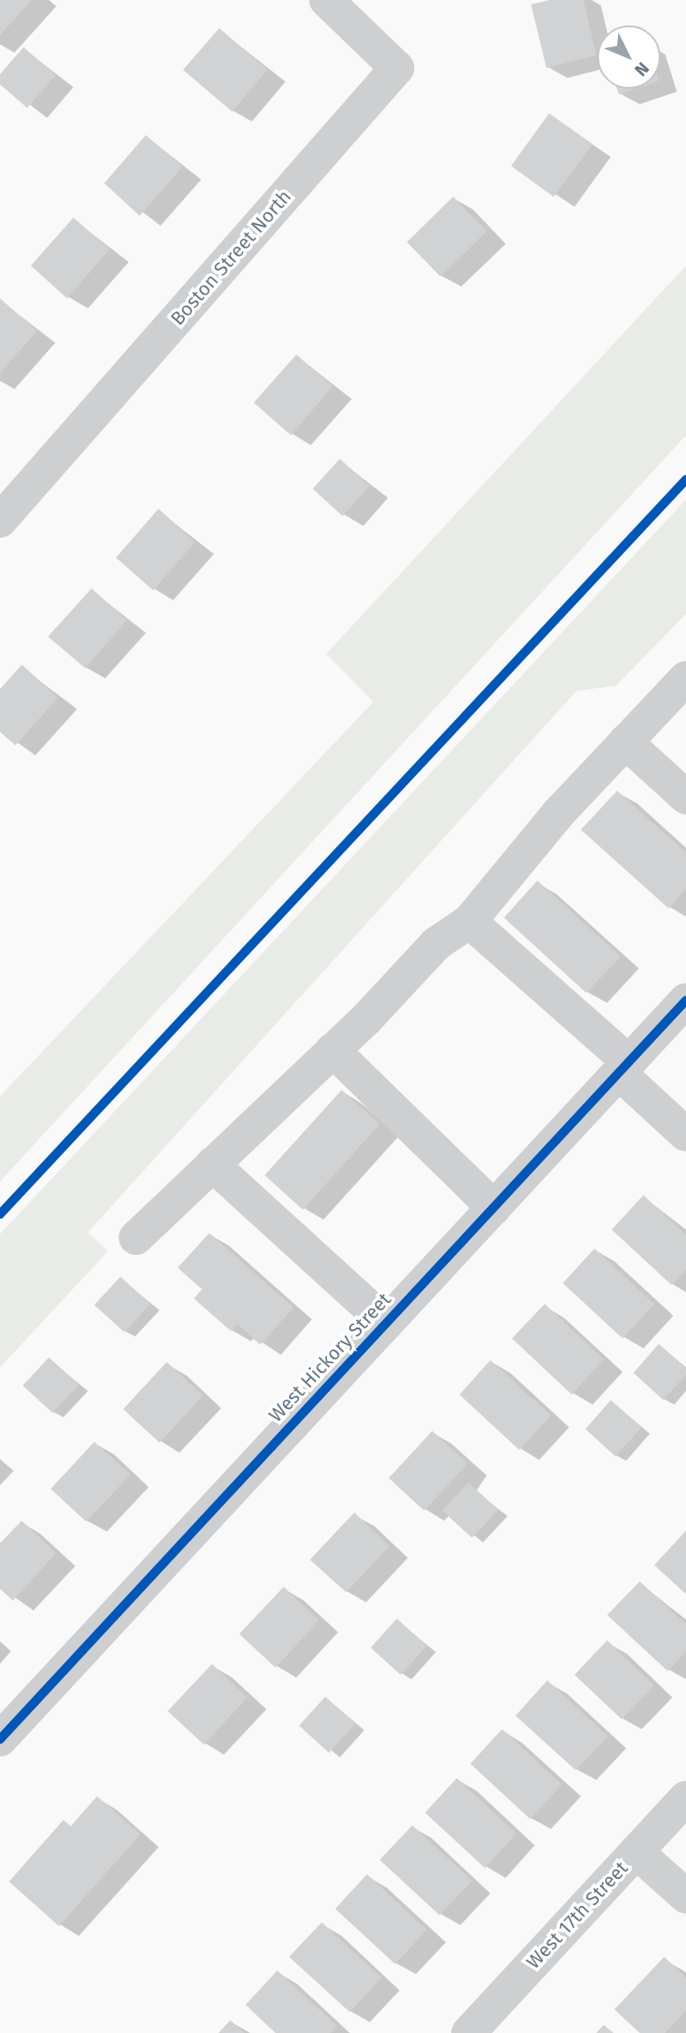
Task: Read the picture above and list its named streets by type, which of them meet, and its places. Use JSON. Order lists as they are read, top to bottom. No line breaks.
{"streets":{"street":["Boston Street North","West Hickory Street","West 17th Street"]},"north":"bottom right"}
